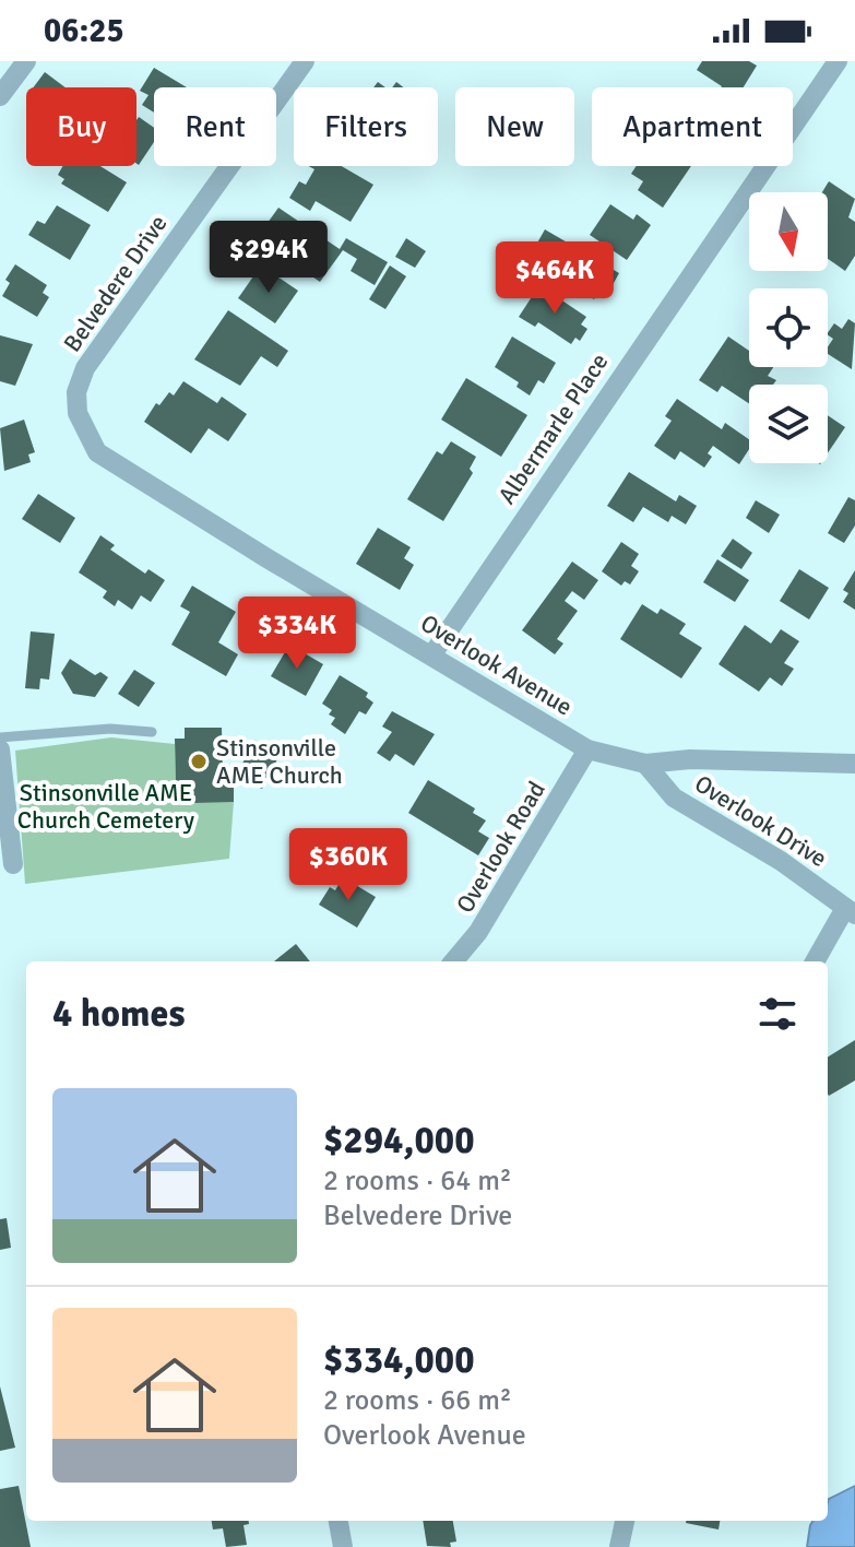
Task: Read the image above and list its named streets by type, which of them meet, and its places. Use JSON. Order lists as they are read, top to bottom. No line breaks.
{"streets":{"street":["Belvedere Drive","Albermarle Place","Overlook Avenue","Overlook Drive","Overlook Road"]},"crossings":[["Belvedere Drive","Overlook Avenue"],["Albermarle Place","Overlook Avenue"],["Overlook Avenue","Overlook Drive"],["Overlook Avenue","Overlook Road"]],"parks":["Stinsonville AME Church Cemetery"],"places":["Stinsonville AME Church"],"north":"bottom","page":{"status":"06:25","chip":["Buy","Rent","Filters","New","Apartment"],"price":["$294K","$464K","$334K","$360K"],"heading":"4 homes","list":[{"name":"$294,000","note":"2 rooms · 64 m² · Belvedere Drive"},{"name":"$334,000","note":"2 rooms · 66 m² · Overlook Avenue"}]}}
